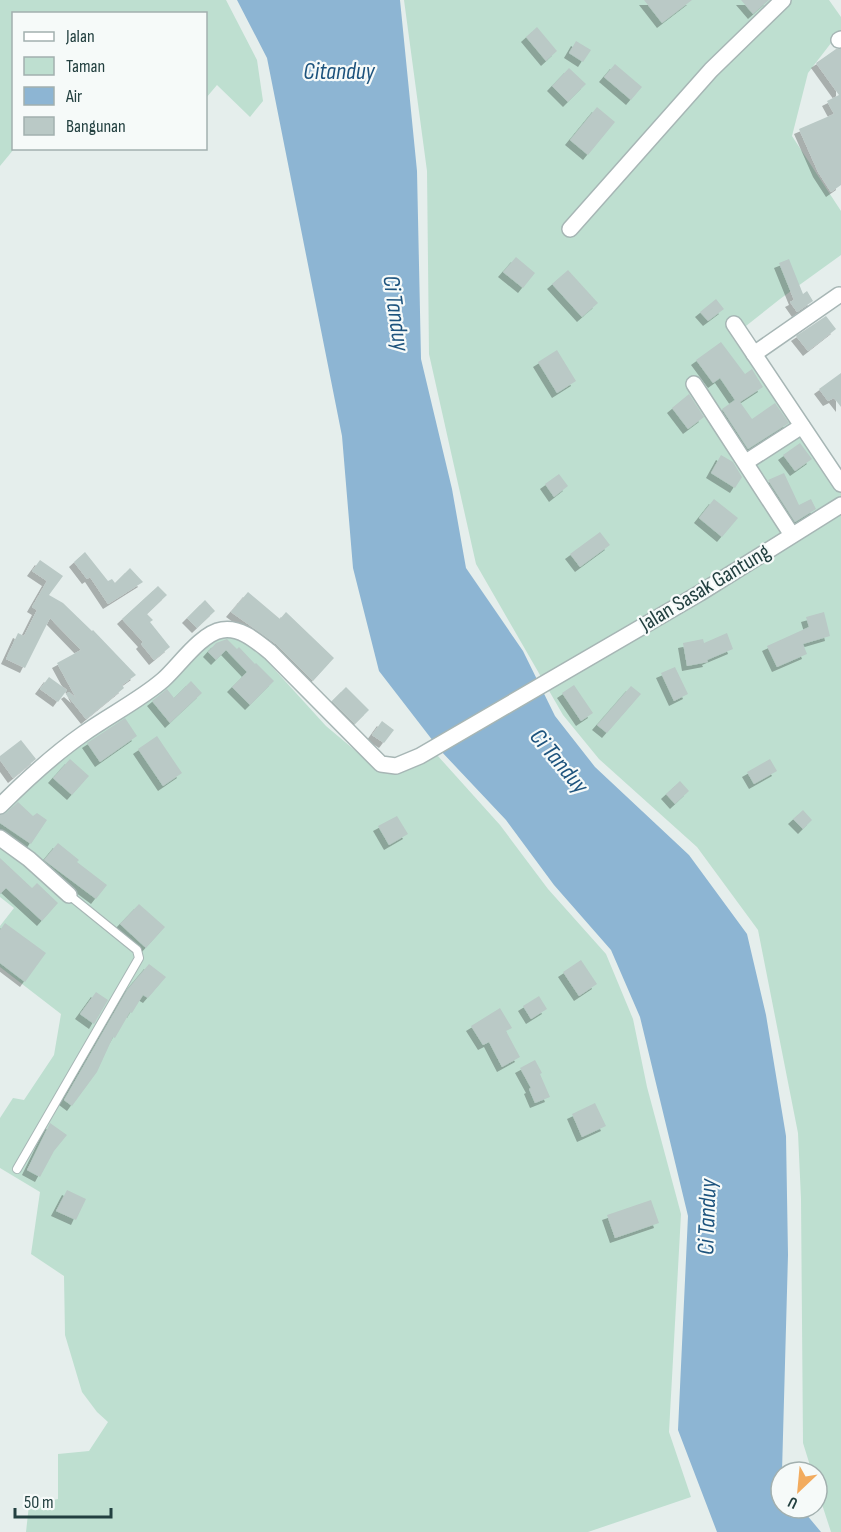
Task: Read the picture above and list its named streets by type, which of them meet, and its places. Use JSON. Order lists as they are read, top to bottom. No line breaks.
{"streets":{"street":["Jalan Sasak Gantung"]},"water":["Citanduy","Ci Tanduy"],"legend":["Jalan","Taman","Air","Bangunan"],"scale_bar":"50 m","north":"bottom left"}
